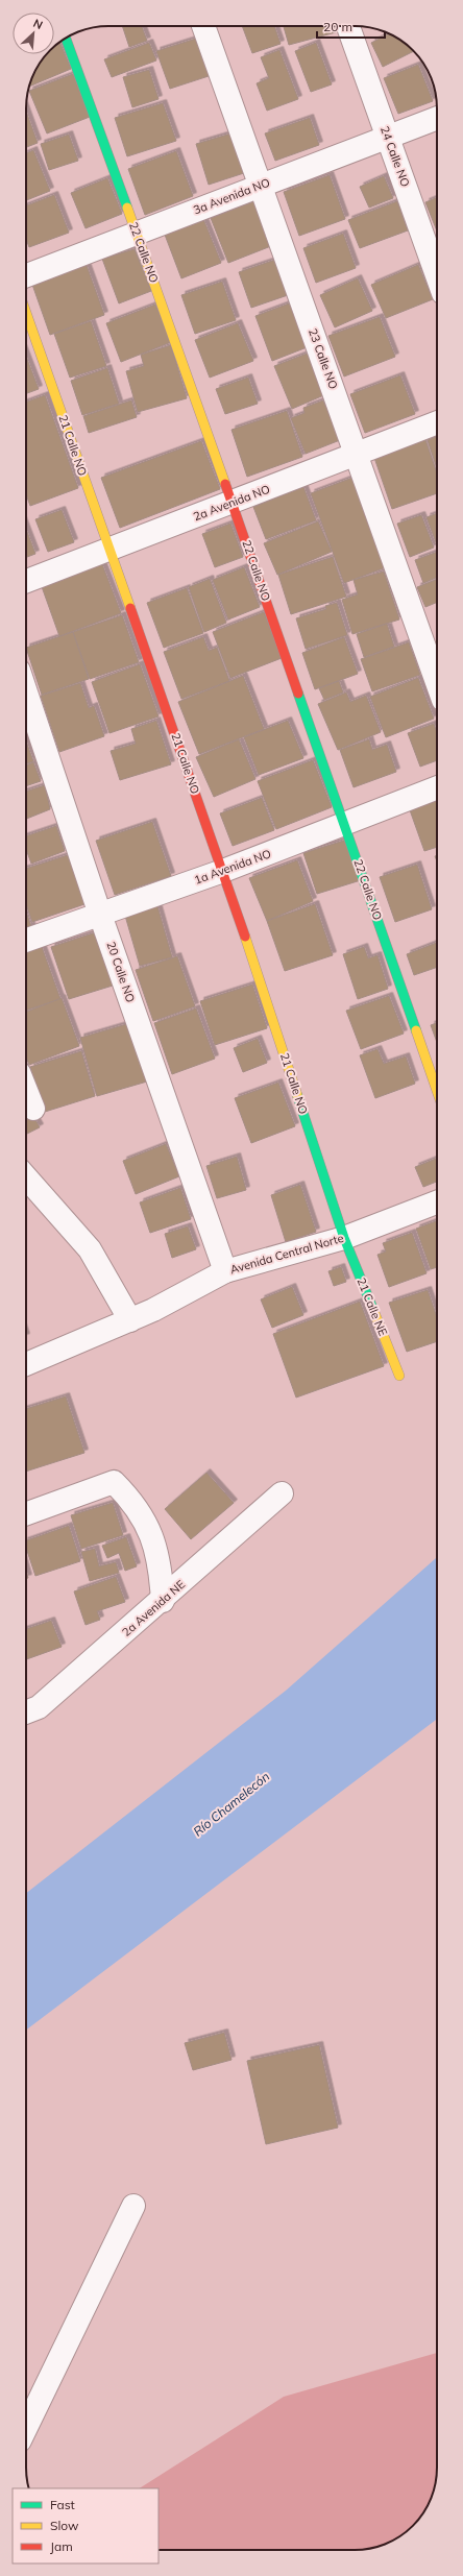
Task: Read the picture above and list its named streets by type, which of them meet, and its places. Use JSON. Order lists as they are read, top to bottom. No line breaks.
{"streets":{"street":["24 Calle NO","3a Avenida NO","22 Calle NO","23 Calle NO","21 Calle NO","2a Avenida NO","1a Avenida NO","20 Calle NO","Avenida Central Norte","21 Calle NE","2a Avenida NE"]},"crossings":[["24 Calle NO","3a Avenida NO"],["3a Avenida NO","22 Calle NO"],["3a Avenida NO","23 Calle NO"],["22 Calle NO","2a Avenida NO"],["22 Calle NO","1a Avenida NO"],["23 Calle NO","2a Avenida NO"],["21 Calle NO","2a Avenida NO"],["21 Calle NO","1a Avenida NO"],["21 Calle NO","Avenida Central Norte"],["21 Calle NO","21 Calle NE"],["1a Avenida NO","20 Calle NO"],["20 Calle NO","Avenida Central Norte"],["Avenida Central Norte","21 Calle NE"]],"water":["Río Chamelecón"],"legend":["Fast","Slow","Jam"],"scale_bar":"20 m","north":"top right"}
